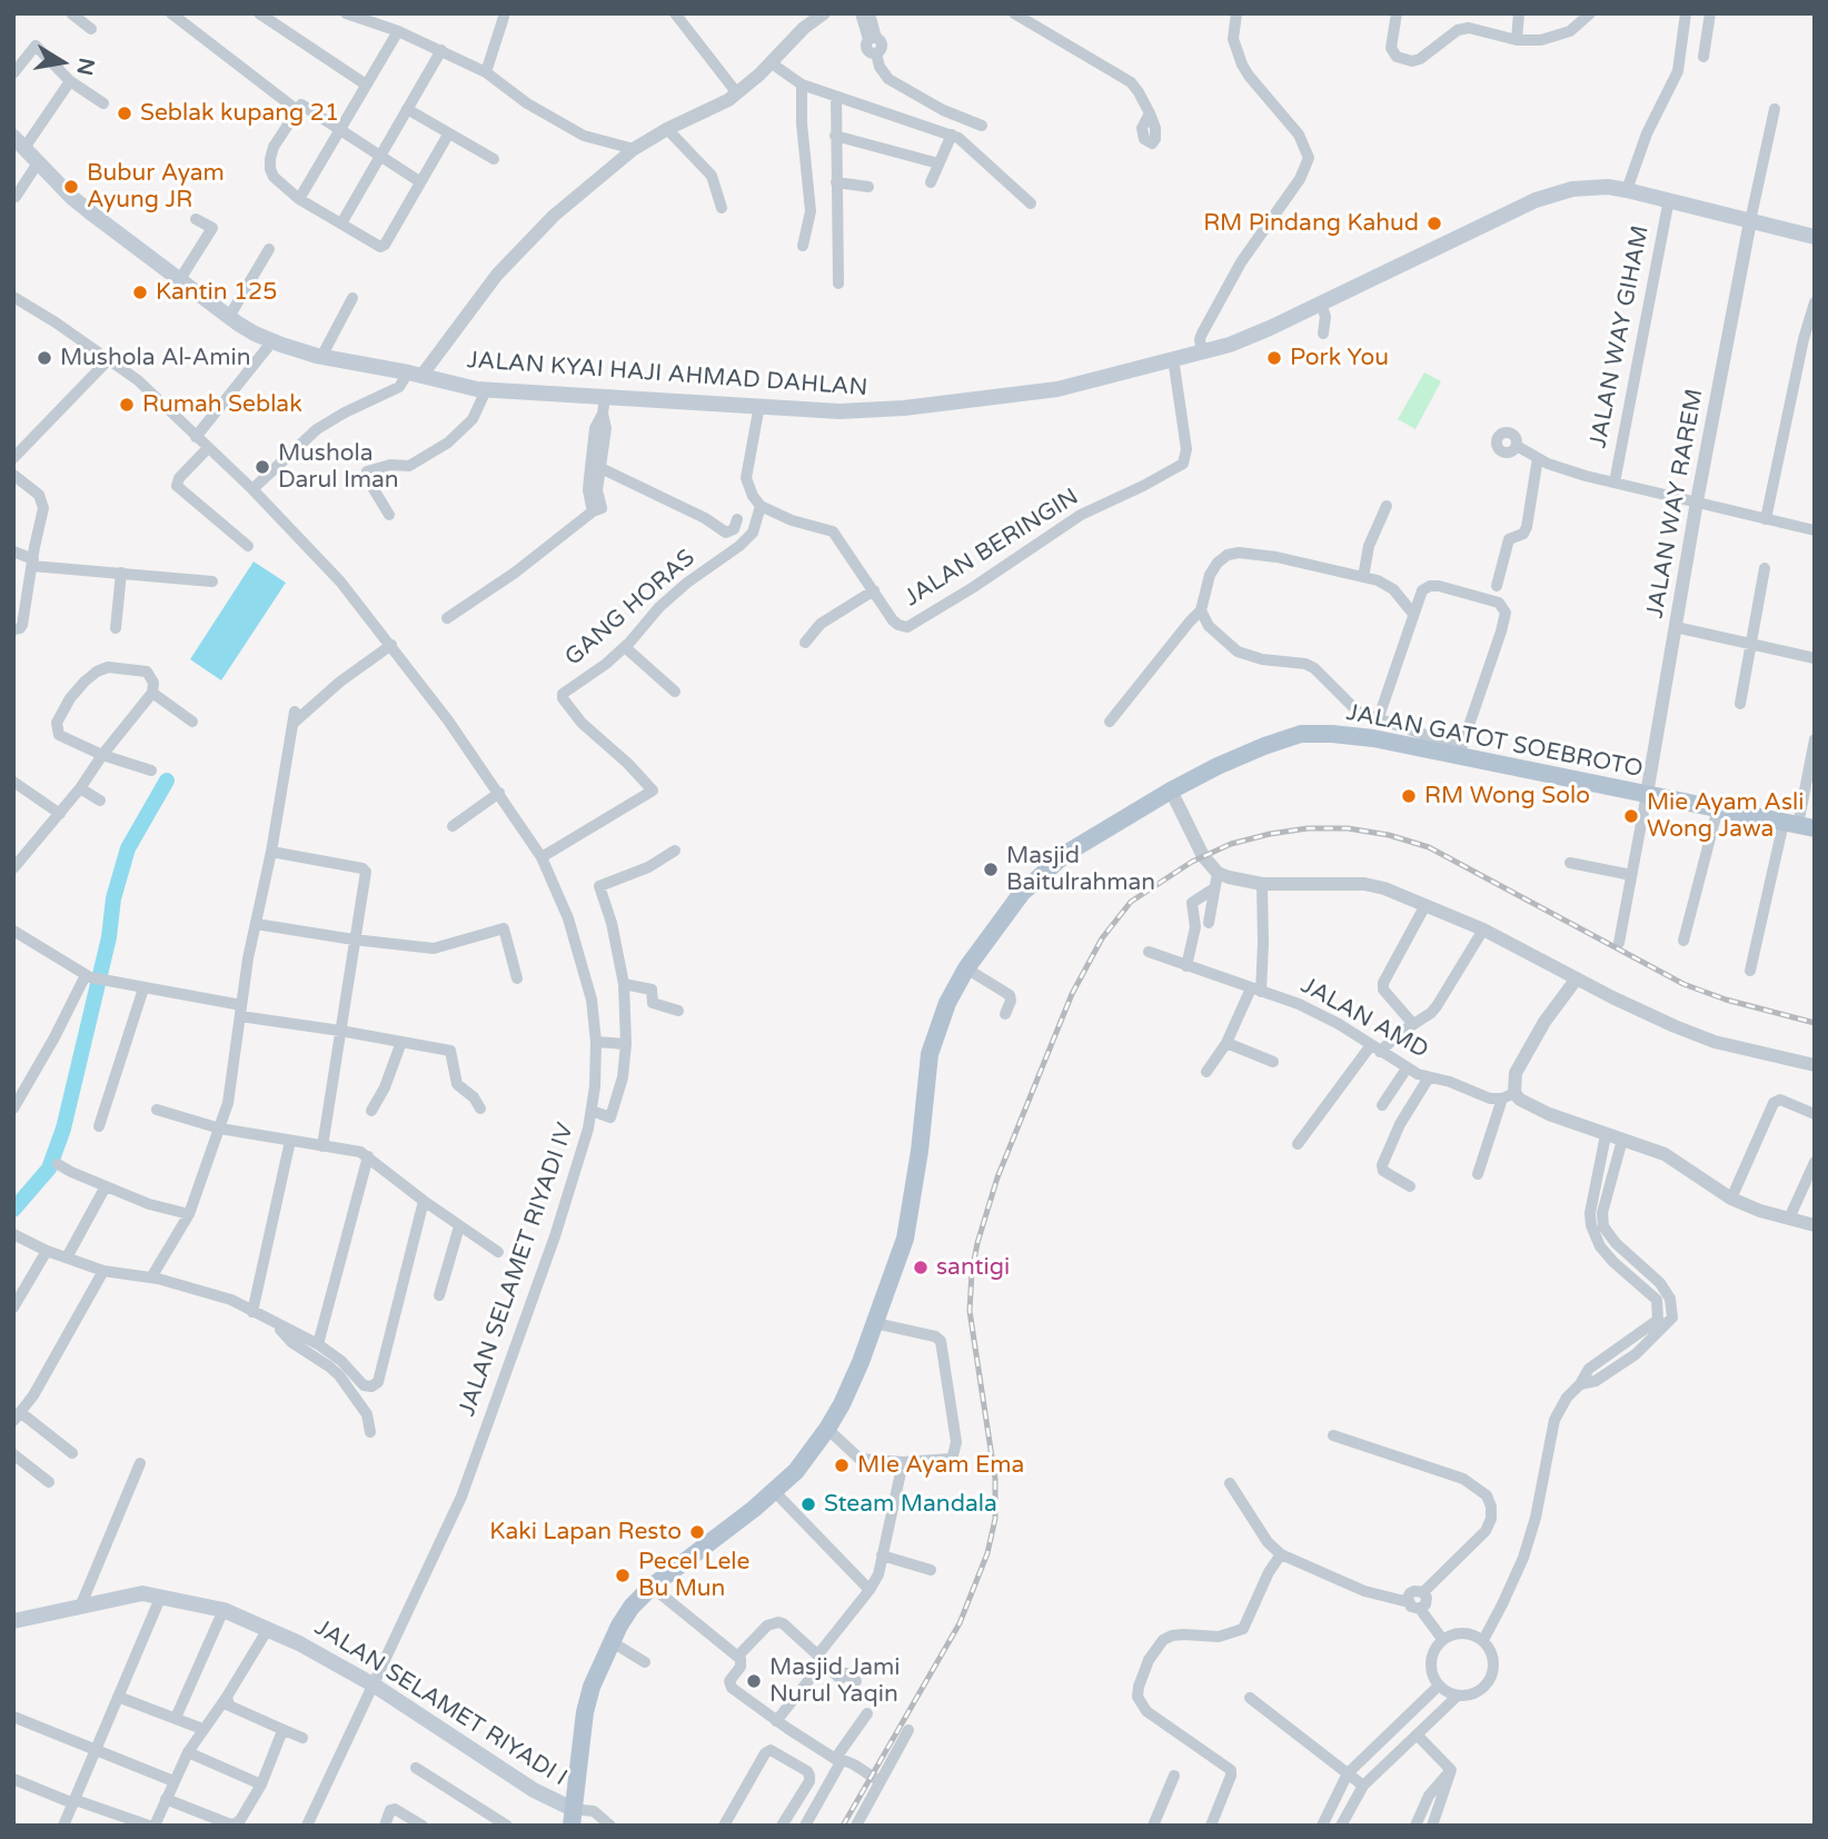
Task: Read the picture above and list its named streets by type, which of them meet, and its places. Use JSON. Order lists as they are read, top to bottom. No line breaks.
{"streets":{"main road":["JALAN KYAI HAJI AHMAD DAHLAN","JALAN GATOT SOEBROTO","JALAN SELAMET RIYADI I"],"street":["JALAN WAY GIHAM","JALAN WAY RAREM","JALAN BERINGIN","GANG HORAS","JALAN AMD","JALAN SELAMET RIYADI IV"]},"crossings":[["JALAN WAY GIHAM","JALAN KYAI HAJI AHMAD DAHLAN"],["JALAN KYAI HAJI AHMAD DAHLAN","JALAN WAY RAREM"],["JALAN KYAI HAJI AHMAD DAHLAN","JALAN BERINGIN"],["JALAN WAY RAREM","JALAN GATOT SOEBROTO"],["JALAN BERINGIN","GANG HORAS"],["GANG HORAS","JALAN SELAMET RIYADI IV"],["JALAN GATOT SOEBROTO","JALAN SELAMET RIYADI I"],["JALAN SELAMET RIYADI IV","JALAN SELAMET RIYADI I"]],"places":["Seblak kupang 21","Bubur Ayam Ayung JR","RM Pindang Kahud","Kantin 125","Mushola Al-Amin","Pork You","Rumah Seblak","Mushola Darul Iman","RM Wong Solo","Mie Ayam Asli Wong Jawa","Masjid Baitulrahman","santigi","MIe Ayam Ema","Steam Mandala","Kaki Lapan Resto","Pecel Lele Bu Mun","Masjid Jami Nurul Yaqin"],"north":"right"}
